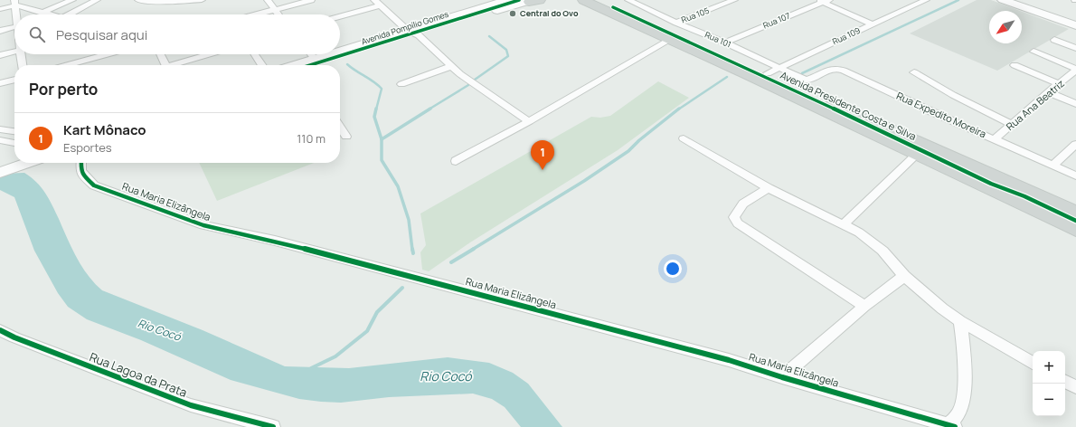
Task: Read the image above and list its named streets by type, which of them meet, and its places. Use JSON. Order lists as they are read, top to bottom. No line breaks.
{"streets":{"main road":["Avenida Pompílio Gomes","Avenida Presidente Costa e Silva"],"street":["Rua 105","Rua 107","Rua 109","Rua 101","Rua Ana Beatriz","Rua Expedito Moreira","Rua Maria Elizângela","Rua Lagoa da Prata"]},"crossings":[["Rua 105","Rua 101"],["Rua 105","Avenida Presidente Costa e Silva"],["Rua 107","Rua 101"],["Rua 109","Rua 101"],["Rua 109","Avenida Presidente Costa e Silva"],["Rua 101","Avenida Presidente Costa e Silva"],["Rua 101","Rua Expedito Moreira"],["Rua Ana Beatriz","Rua Expedito Moreira"]],"water":["Rio Cocó"],"places":["Central do Ovo"],"north":"bottom left","page":{"search":"Pesquisar aqui","heading":"Por perto","list":[{"mark":"1","name":"Kart Mônaco","note":"Esportes","value":"110 m"}],"pins":"1","map_buttons":["+","−"]}}
